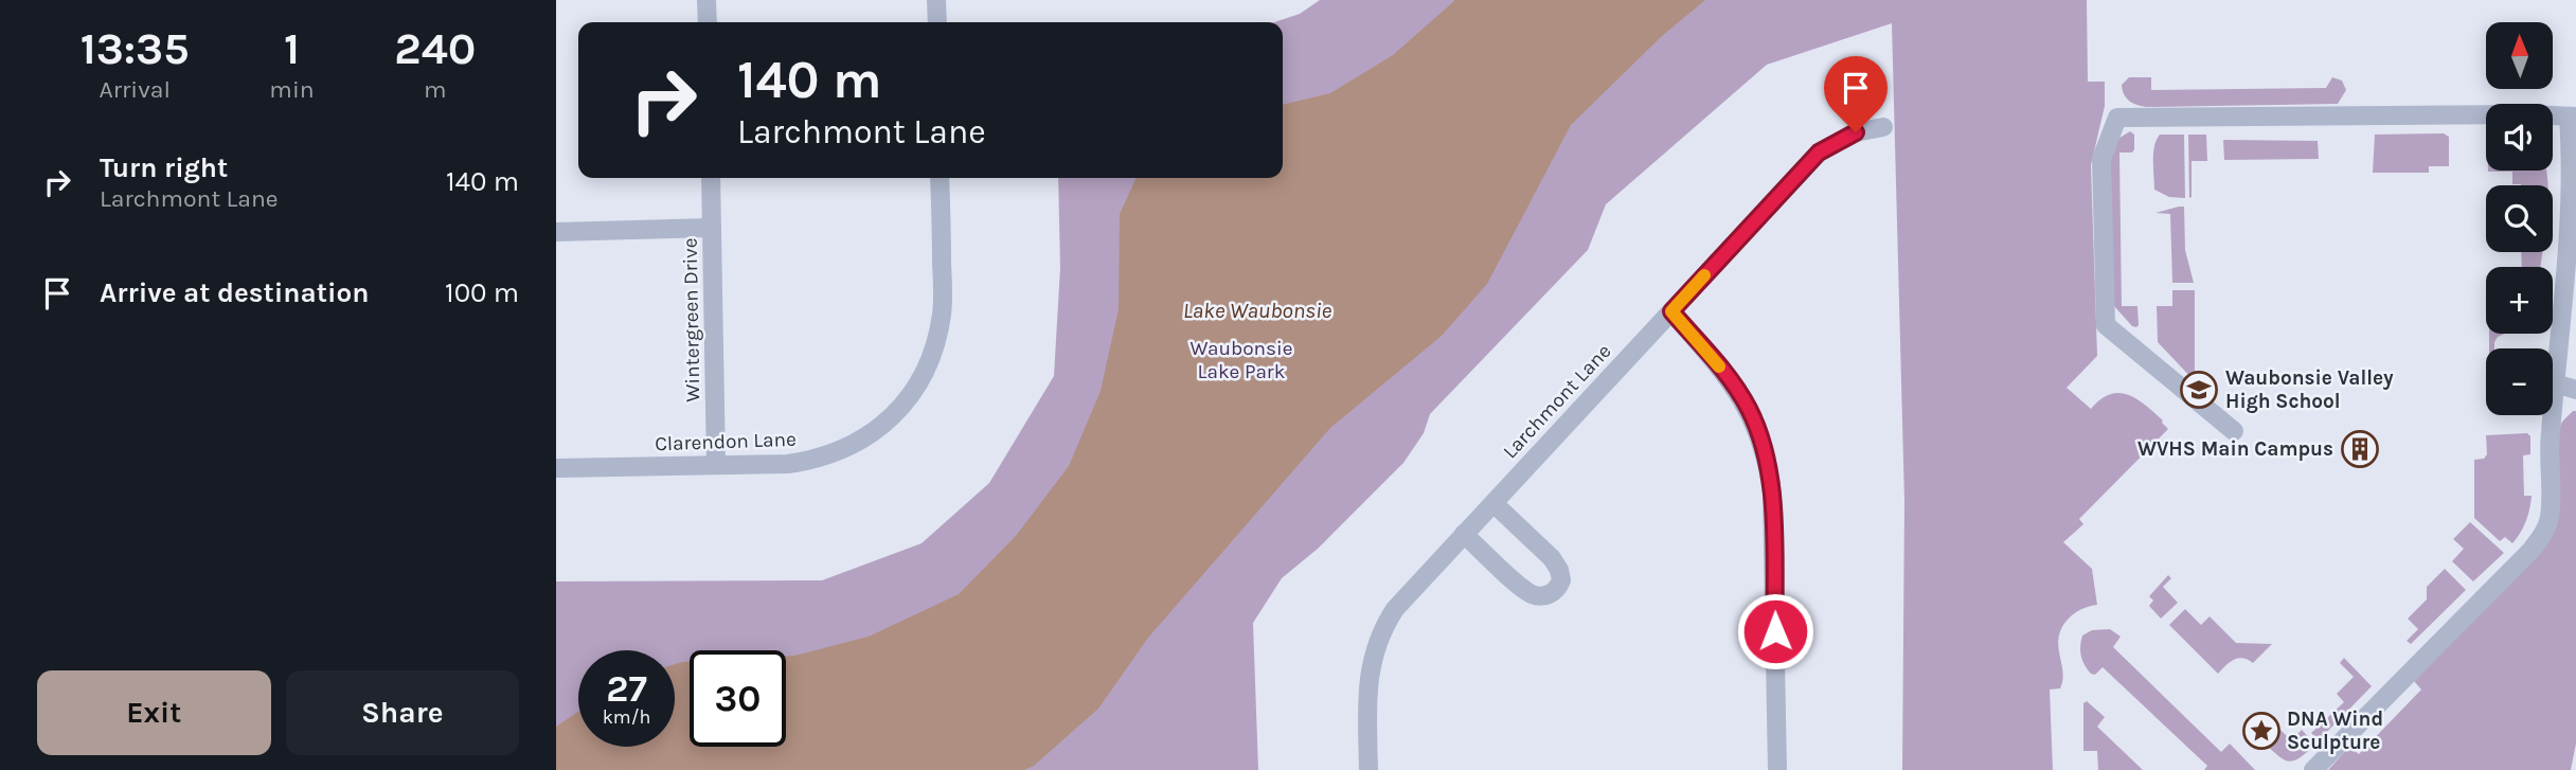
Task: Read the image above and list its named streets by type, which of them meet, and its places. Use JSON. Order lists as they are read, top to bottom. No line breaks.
{"streets":{"street":["Wintergreen Drive","Larchmont Lane","Clarendon Lane"]},"crossings":[["Wintergreen Drive","Clarendon Lane"]],"water":["Lake Waubonsie"],"parks":["Waubonsie Lake Park"],"places":{"school or university":["Waubonsie Valley High School"],"building":["WVHS Main Campus"],"place":["DNA Wind Sculpture"]},"north":"top","page":{"eta":["13:35","Arrival","1","min","240","m"],"map_buttons":["+","−"],"turn":["140 m","Larchmont Lane"],"list":[{"name":"Turn right","note":"Larchmont Lane","value":"140 m"},{"name":"Arrive at destination","value":"100 m"}],"speed":"27 km/h","limit":"30","buttons":["Exit","Share"]}}
